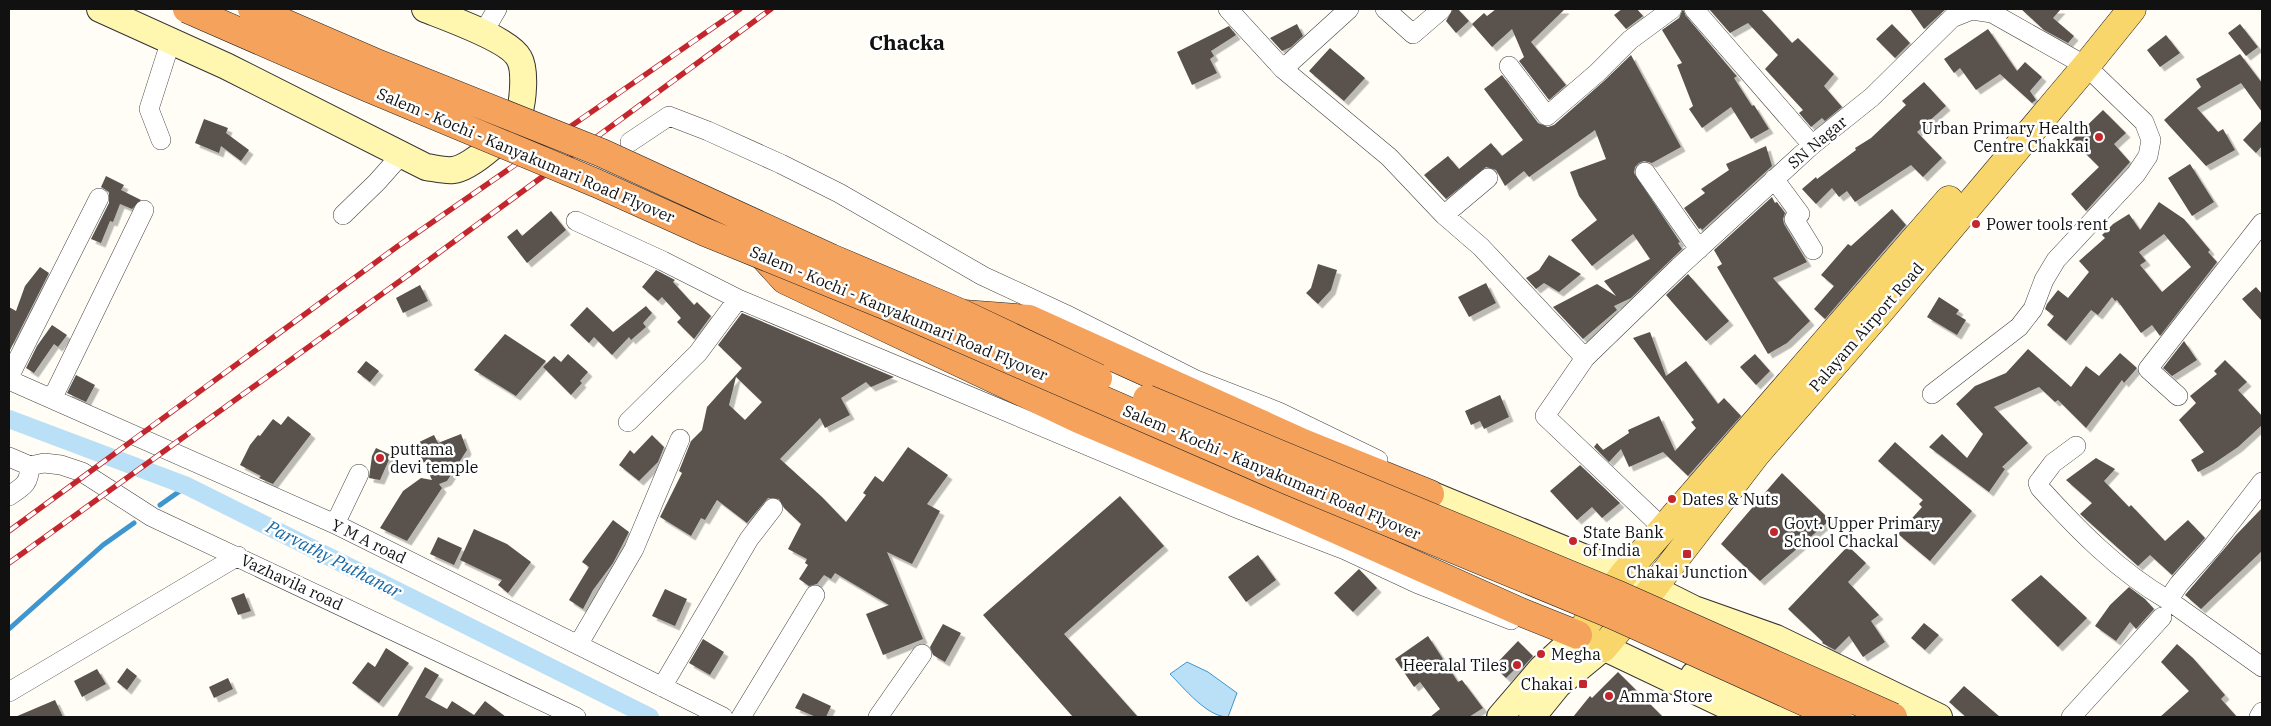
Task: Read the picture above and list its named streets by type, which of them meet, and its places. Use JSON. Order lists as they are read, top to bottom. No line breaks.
{"streets":{"highway":["Salem - Kochi - Kanyakumari Road Flyover"],"main road":["Palayam Airport Road"],"street":["SN Nagar","Y M A road","Vazhavila road"]},"crossings":[["SN Nagar","Palayam Airport Road"],["Salem - Kochi - Kanyakumari Road Flyover","Palayam Airport Road"]],"districts":["Chacka"],"water":["Parvathy Puthanar"],"places":{"other":["Urban Primary Health Centre Chakkai","Power tools rent","puttama devi temple","Dates & Nuts","Govt. Upper Primary School Chackal","State Bank of India","Megha","Heeralal Tiles","Amma Store"],"transit":["Chakai Junction","Chakai"]}}
